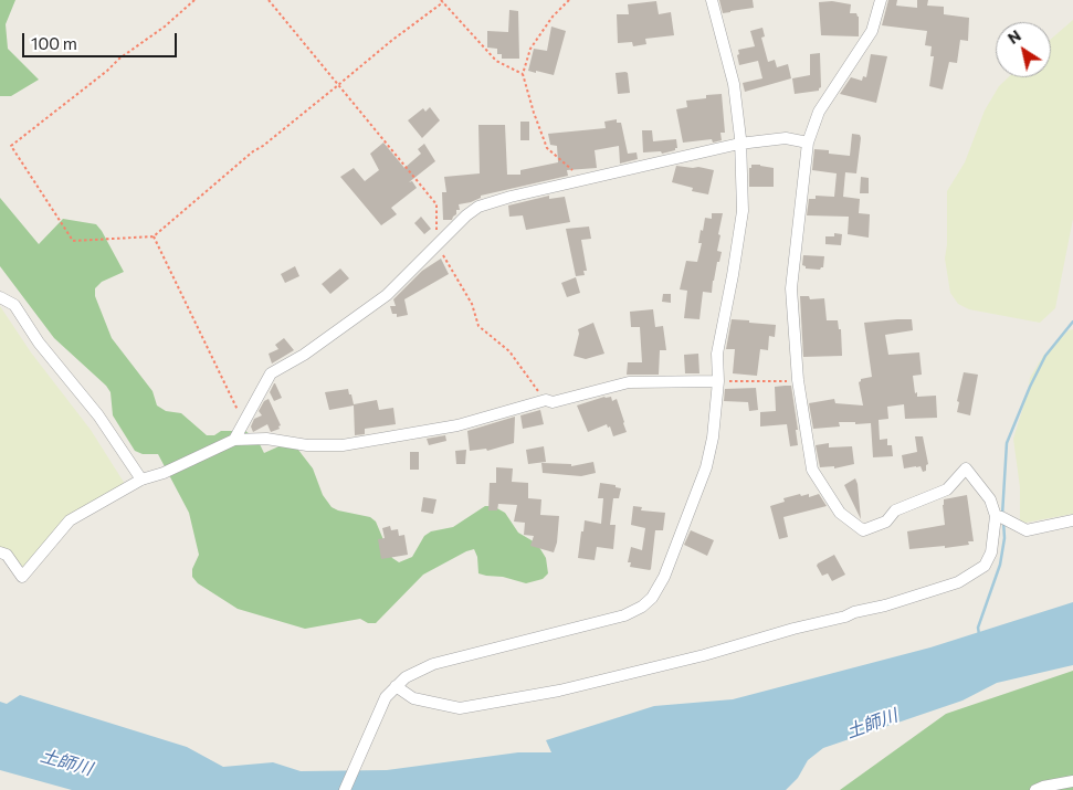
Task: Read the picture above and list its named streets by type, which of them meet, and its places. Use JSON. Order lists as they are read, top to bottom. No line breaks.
{"water":["土師川"],"scale_bar":"100 m","north":"top left"}
